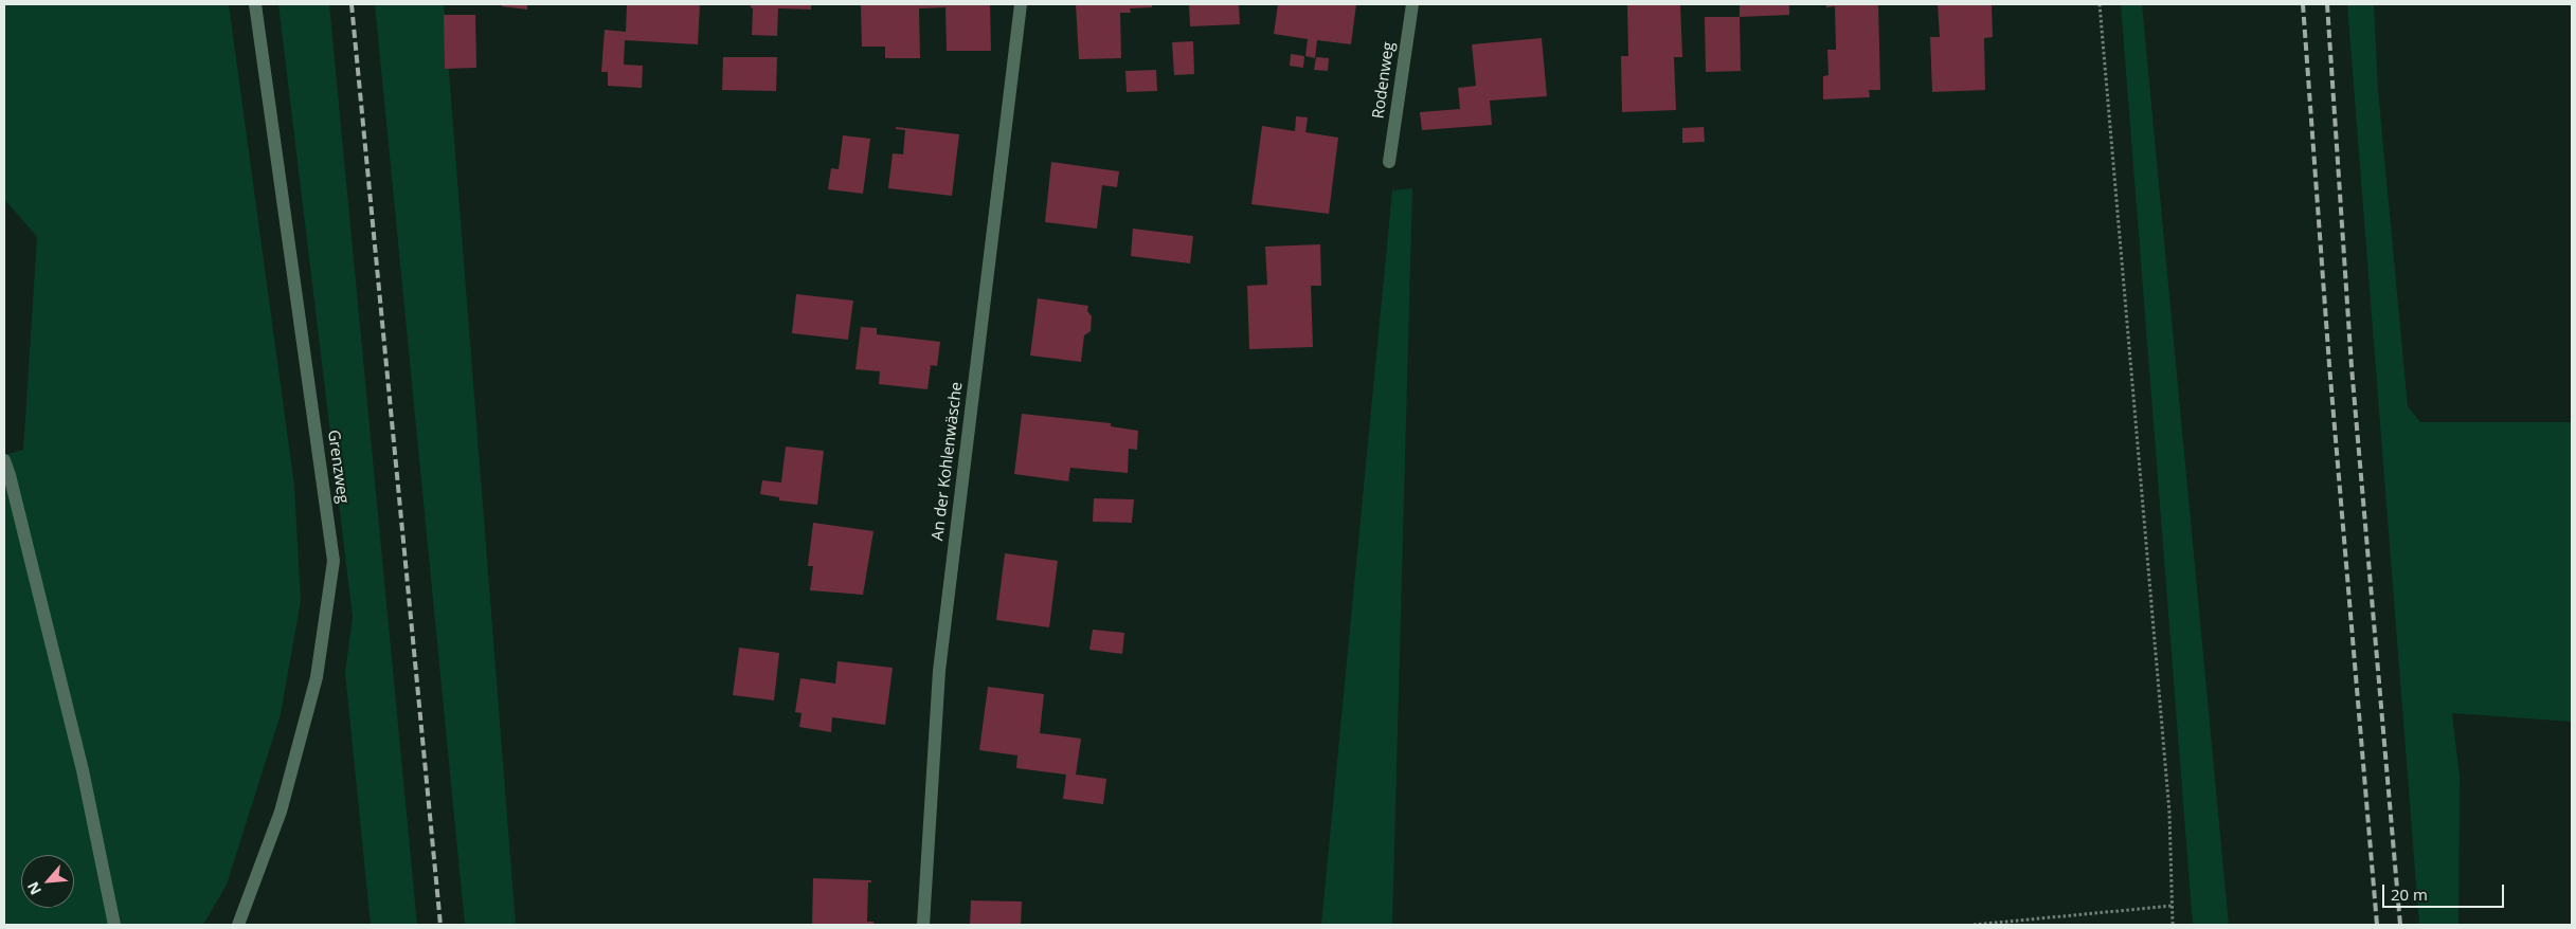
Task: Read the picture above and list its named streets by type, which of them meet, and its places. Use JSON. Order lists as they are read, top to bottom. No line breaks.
{"streets":{"street":["Rodenweg","An der Kohlenwäsche","Grenzweg"]},"scale_bar":"20 m","north":"bottom left"}
